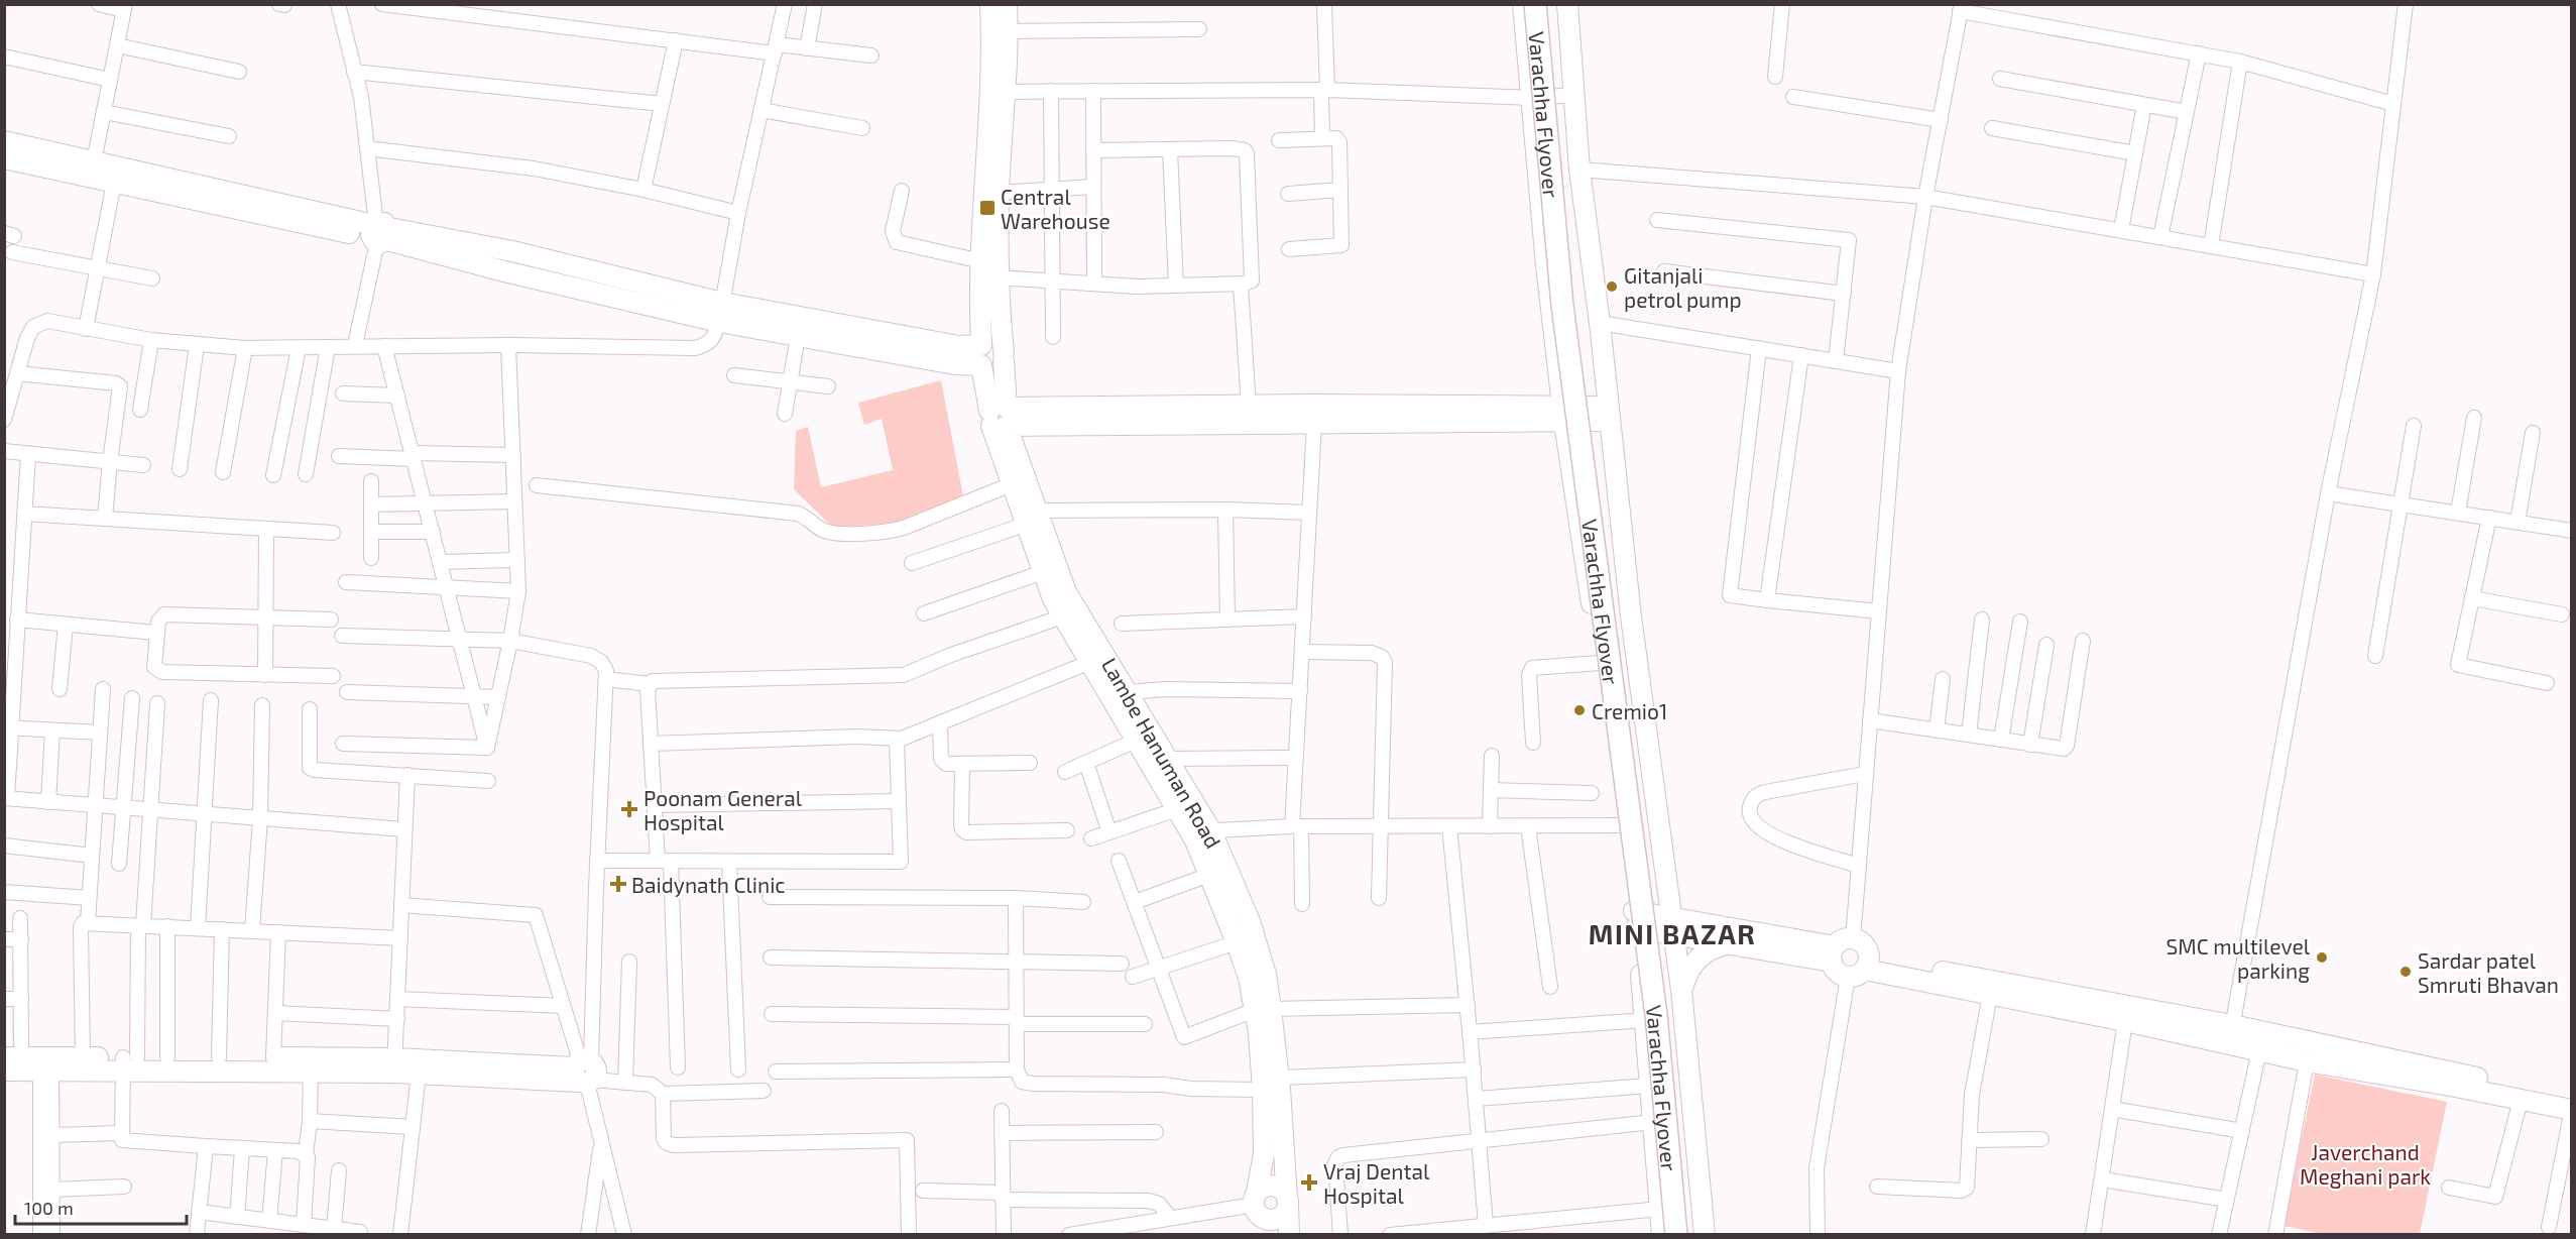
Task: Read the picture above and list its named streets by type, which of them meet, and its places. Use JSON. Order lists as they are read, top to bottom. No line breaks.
{"streets":{"main road":["Varachha Flyover"],"street":["Lambe Hanuman Road"]},"districts":["MINI BAZAR"],"parks":["Javerchand Meghani park"],"places":{"transit":["Central Warehouse"],"other":["Gitanjali petrol pump","Cremio1","SMC multilevel parking","Sardar patel Smruti Bhavan"],"health":["Poonam General Hospital","Baidynath Clinic","Vraj Dental Hospital"]},"scale_bar":"100 m"}
